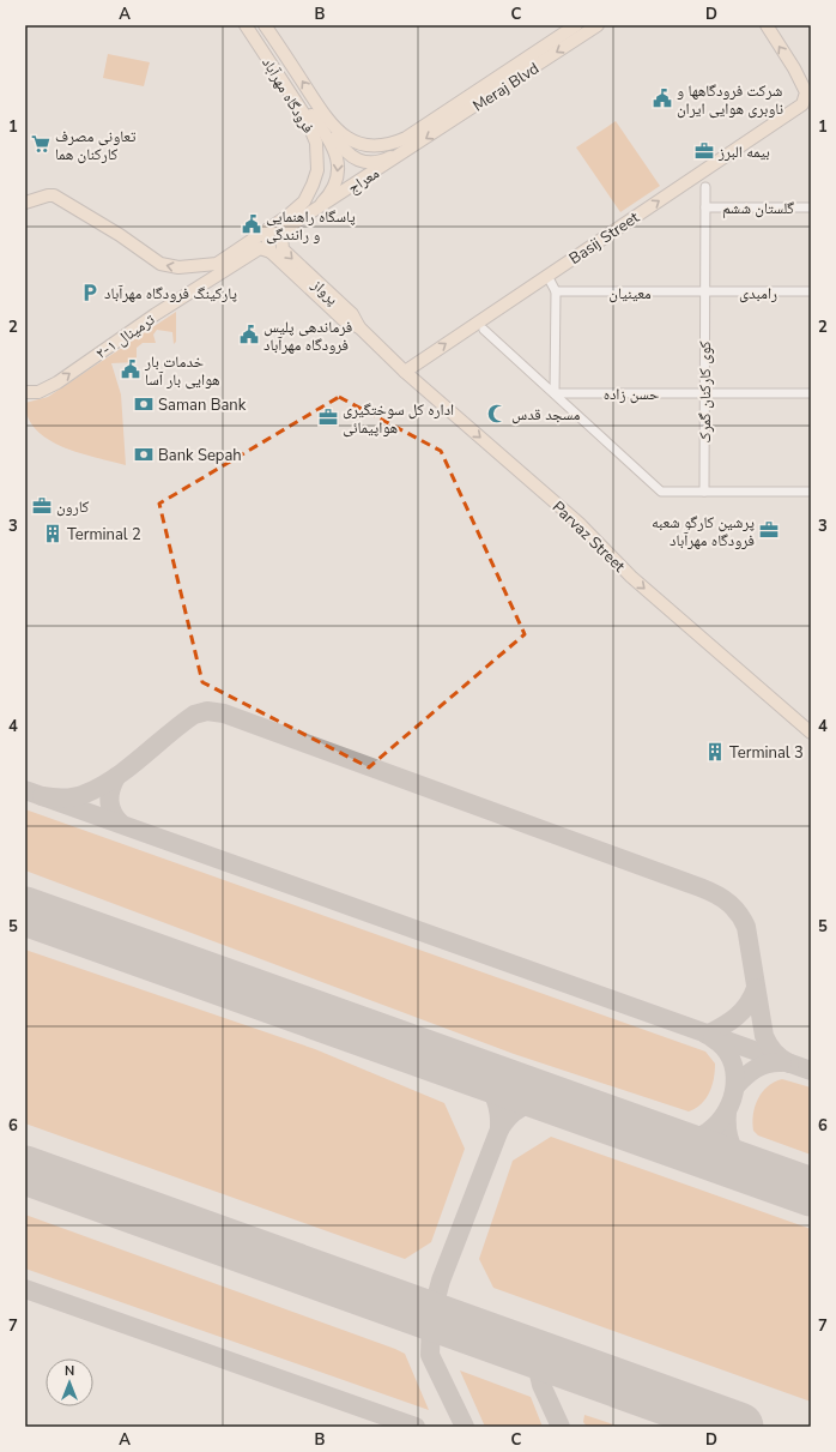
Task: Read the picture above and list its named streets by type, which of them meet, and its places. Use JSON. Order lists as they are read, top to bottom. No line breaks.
{"streets":{"main road":["Meraj Blvd","فرودگاه مهرآباد","معراج","Basij Street","پرواز","ترمینال ۱-۲","Parvaz Street"],"street":["گلستان ششم","معینیان","رامبدی","کوی کارکنان گمرک","حسن زاده"]},"crossings":[["Meraj Blvd","فرودگاه مهرآباد"],["Meraj Blvd","معراج"],["فرودگاه مهرآباد","معراج"],["معراج","پرواز"],["گلستان ششم","کوی کارکنان گمرک"],["Basij Street","پرواز"],["Basij Street","Parvaz Street"],["پرواز","Parvaz Street"],["معینیان","رامبدی"],["معینیان","کوی کارکنان گمرک"],["رامبدی","کوی کارکنان گمرک"],["کوی کارکنان گمرک","حسن زاده"]],"one_way":["فرودگاه مهرآباد","Basij Street","ترمینال ۱-۲","Parvaz Street"],"places":{"public building":["شرکت فرودگاهها و ناوبری هوایی ایران","پاسگاه راهنمایی و رانندگی","فرماندهی پلیس فرودگاه مهرآباد","خدمات بار هوایی بار آسا"],"supermarket":["تعاونی مصرف کارکنان هما"],"office":["بیمه البرز","اداره کل سوختگیری هواپیمائی","کارون","پرشین کارگو شعبه فرودگاه مهرآباد"],"parking":["پارکینگ فرودگاه مهرآباد"],"bank":["Saman Bank","Bank Sepah"],"mosque":["مسجد قدس"],"building":["Terminal 2","Terminal 3"]},"north":"top","grid":{"columns":["A","B","C","D"],"rows":["1","2","3","4","5","6","7"]}}
